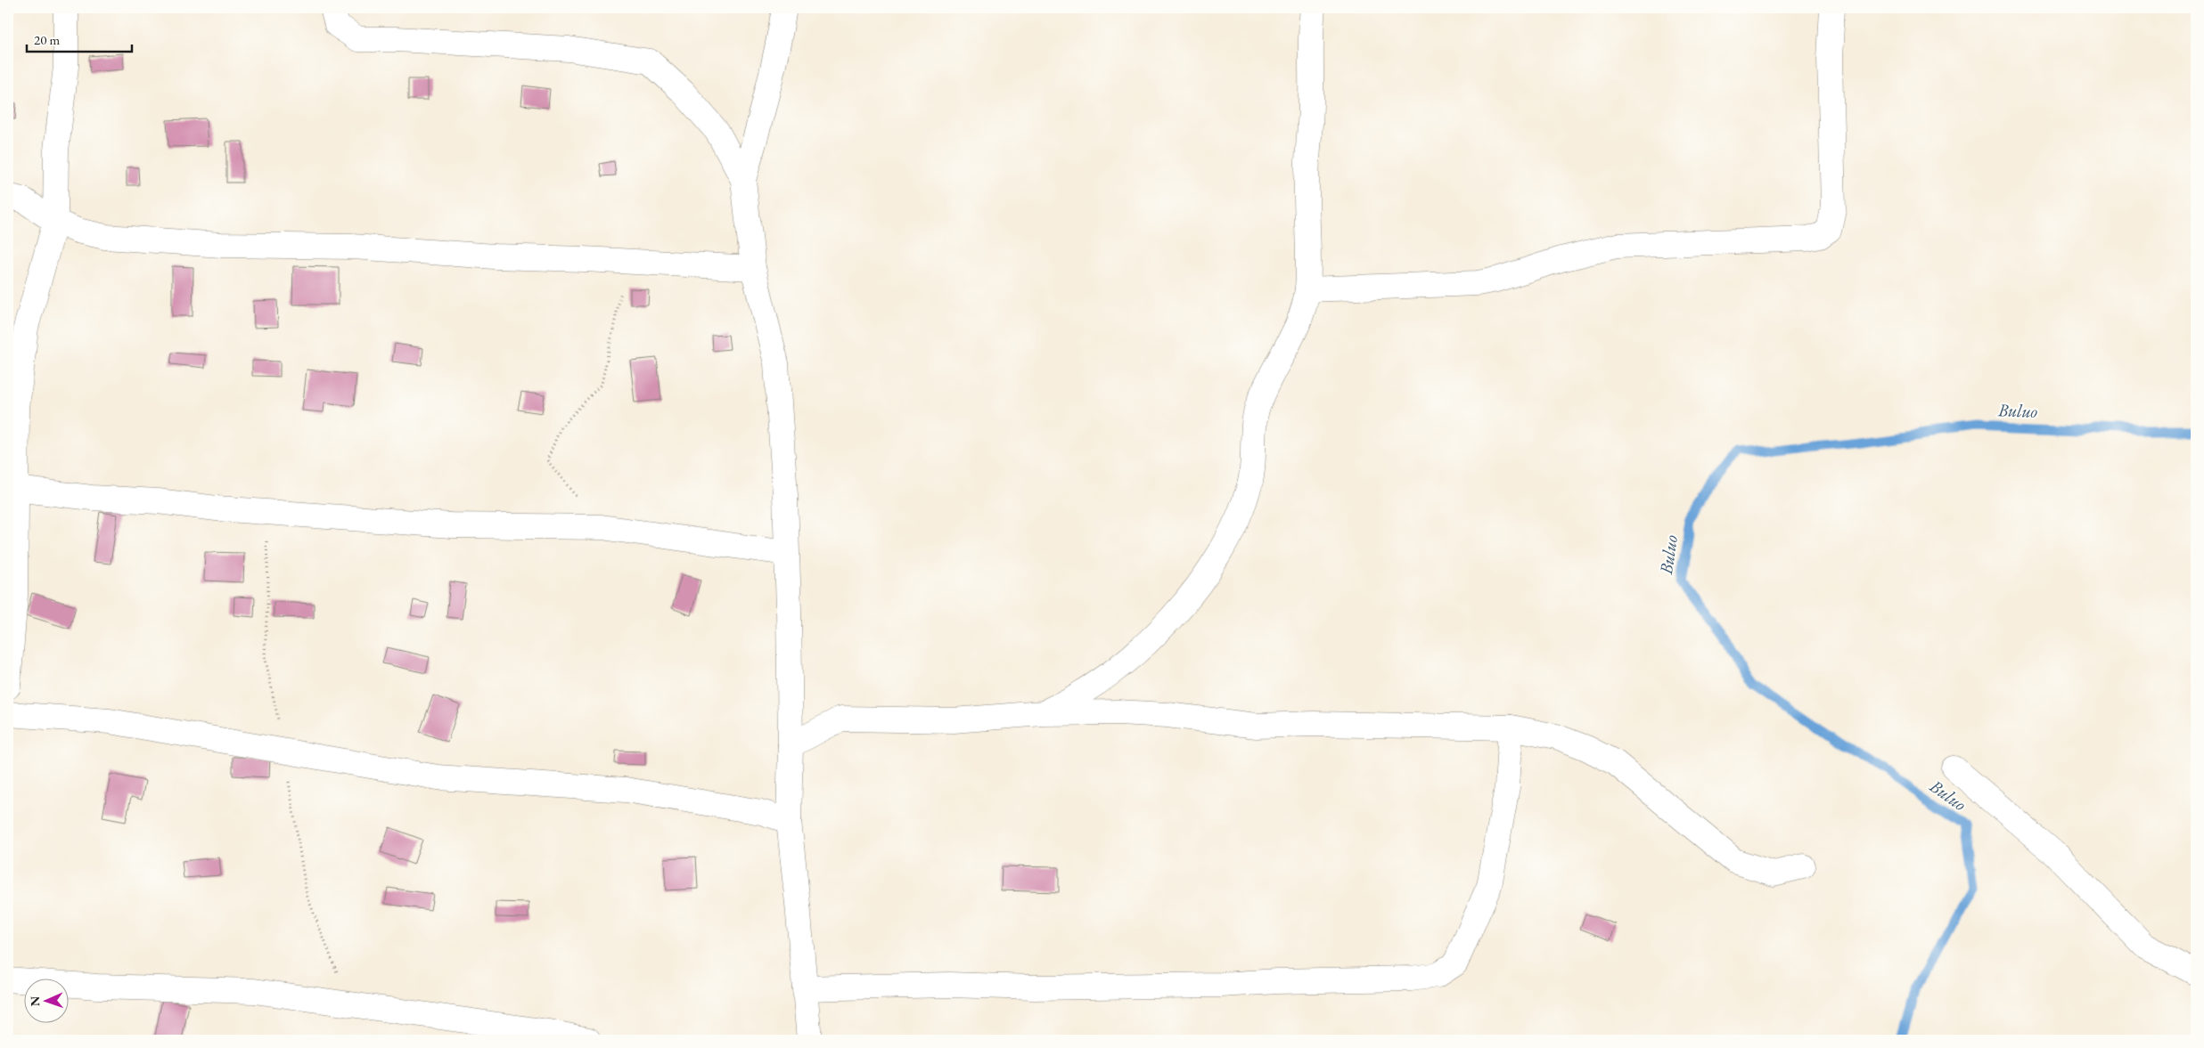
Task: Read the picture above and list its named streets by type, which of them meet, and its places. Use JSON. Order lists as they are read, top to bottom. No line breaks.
{"water":["Buluo"],"scale_bar":"20 m","north":"left"}
